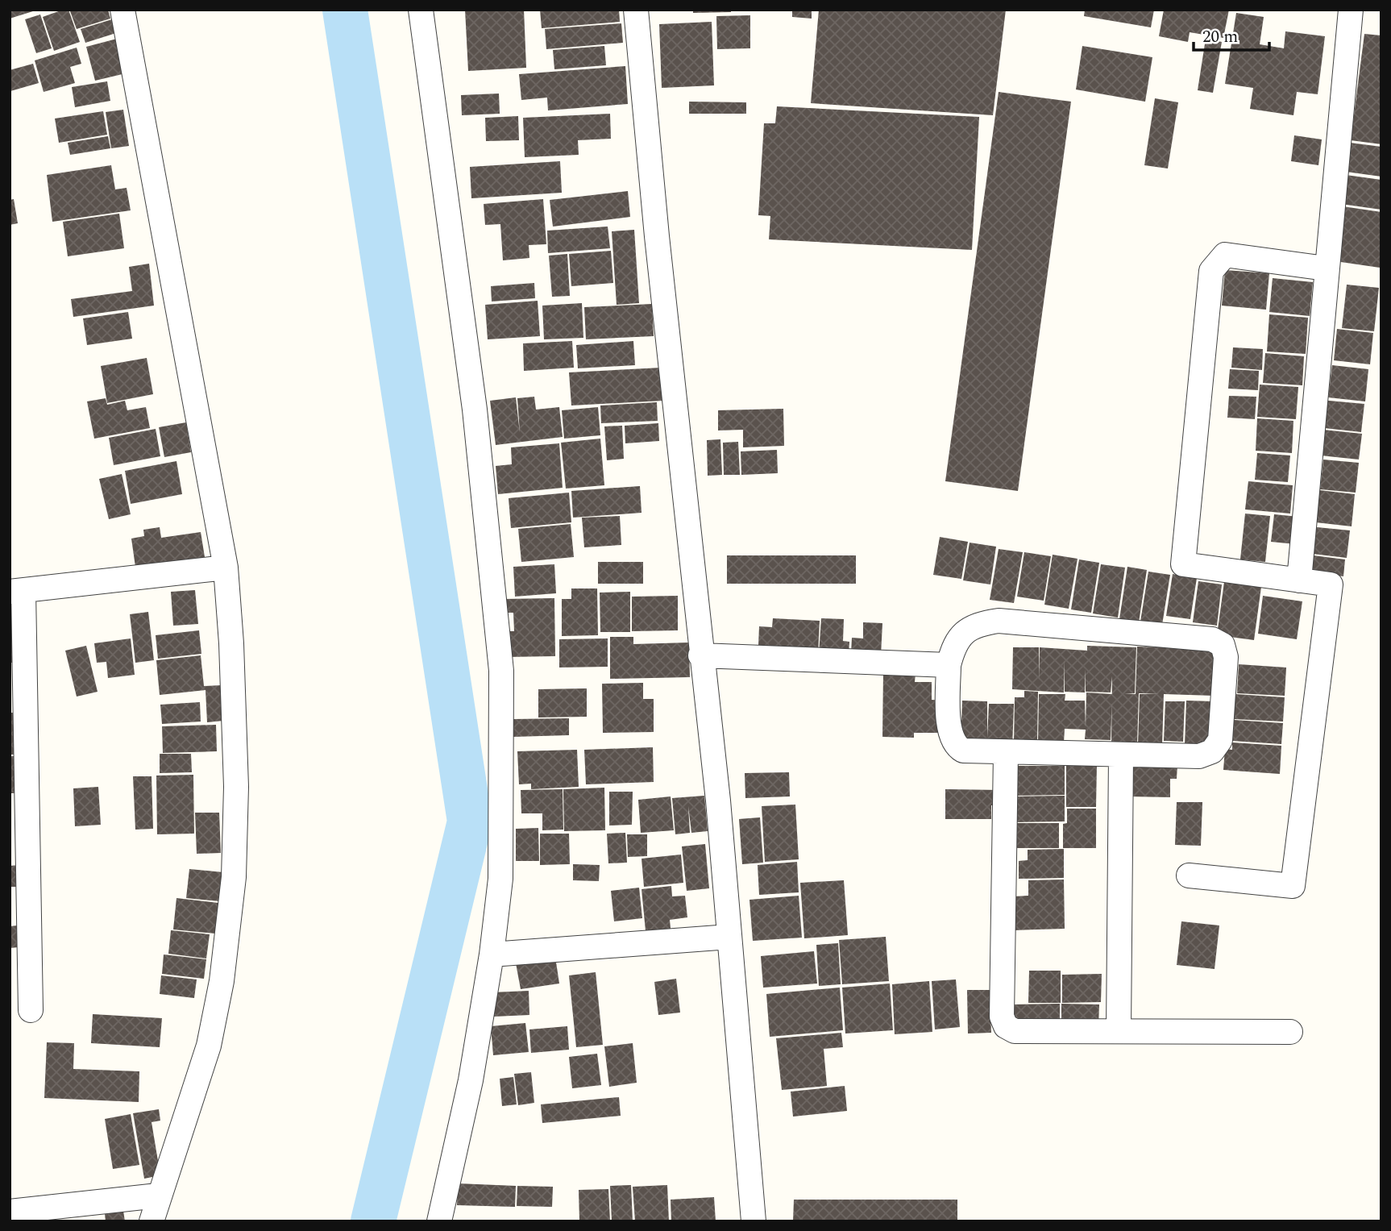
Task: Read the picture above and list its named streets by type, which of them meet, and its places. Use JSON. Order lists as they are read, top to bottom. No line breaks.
{"scale_bar":"20 m"}
